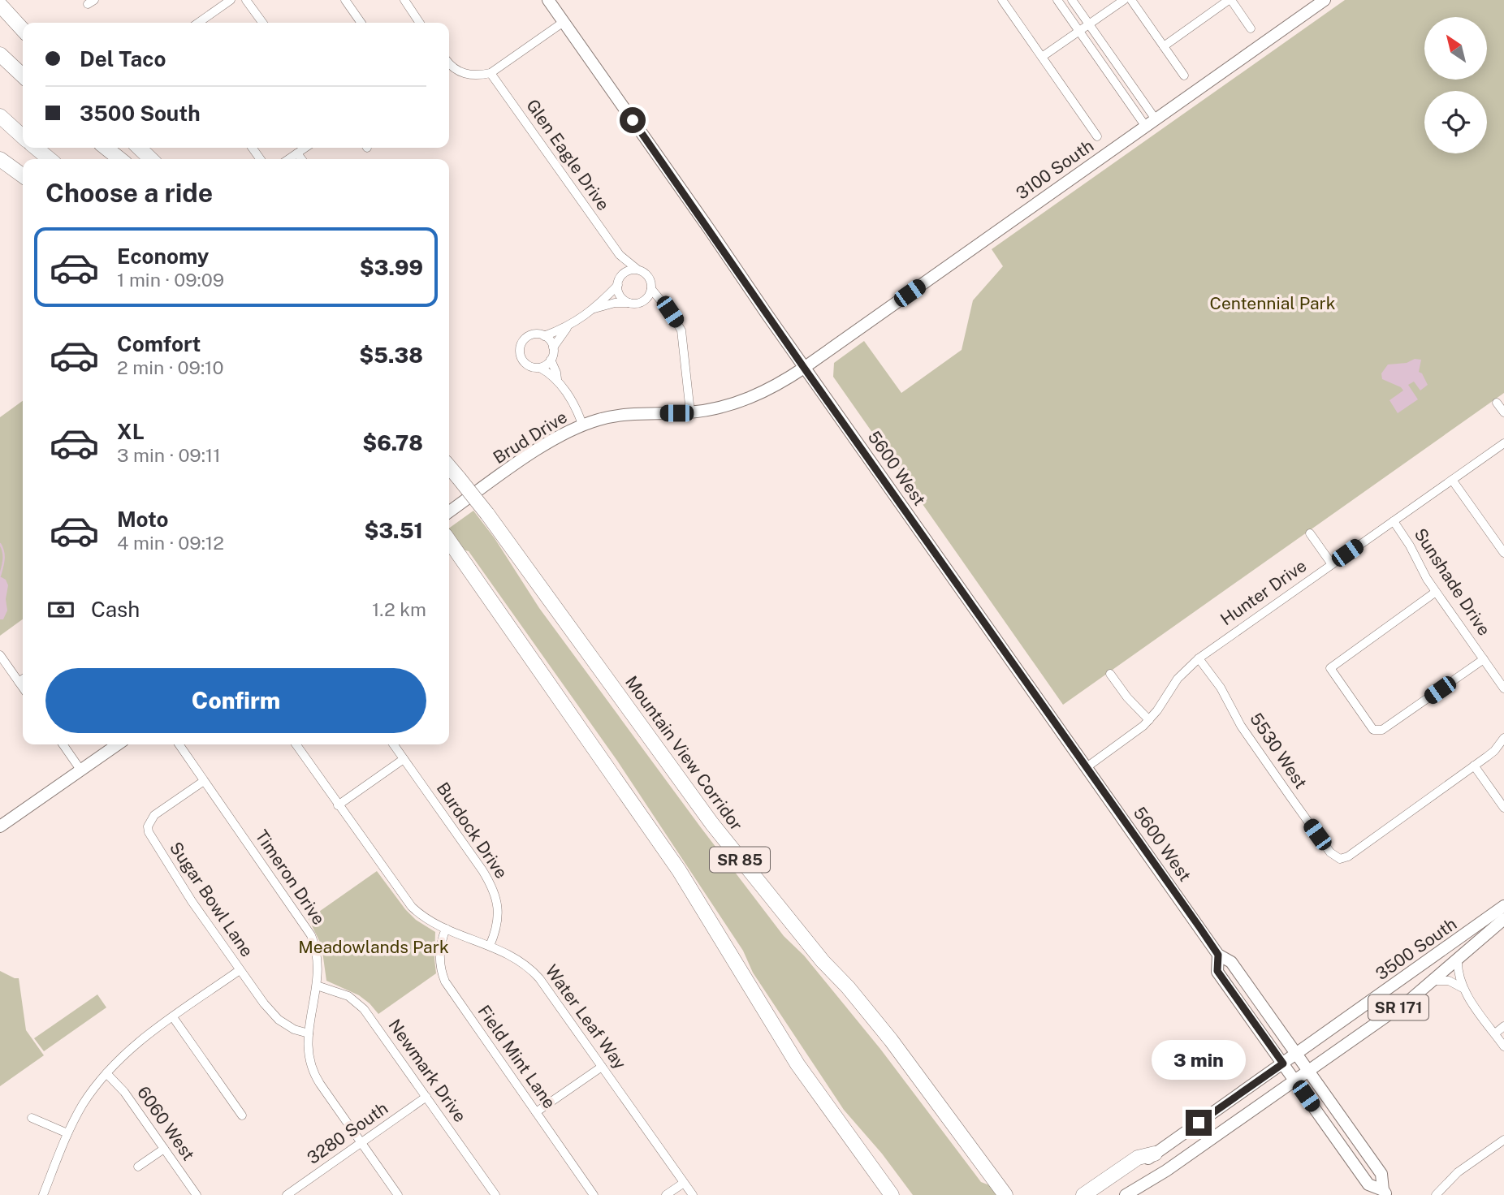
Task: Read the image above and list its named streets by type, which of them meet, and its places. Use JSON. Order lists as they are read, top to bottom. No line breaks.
{"streets":{"highway":["Mountain View Corridor","SR 85"],"main road":["3100 South","Brud Drive","5600 West","3500 South","SR 171"],"street":["Glen Eagle Drive","Sunshade Drive","Hunter Drive","5530 West","Burdock Drive","Timeron Drive","Sugar Bowl Lane","Water Leaf Way","Field Mint Lane","Newmark Drive","6060 West","3280 South"]},"crossings":[["3100 South","Brud Drive"],["3100 South","5600 West"],["Brud Drive","5600 West"],["5600 West","Hunter Drive"],["5600 West","3500 South"],["Sunshade Drive","Hunter Drive"],["Hunter Drive","5530 West"],["Burdock Drive","Water Leaf Way"],["Timeron Drive","Sugar Bowl Lane"],["Timeron Drive","Newmark Drive"],["Timeron Drive","3280 South"],["Water Leaf Way","Field Mint Lane"],["Newmark Drive","3280 South"]],"parks":["Centennial Park","Meadowlands Park"],"north":"top left","page":{"banner":["Del Taco","3500 South"],"heading":"Choose a ride","list":[{"name":"Economy","note":"1 min · 09:09","value":"$3.99"},{"name":"Comfort","note":"2 min · 09:10","value":"$5.38"},{"name":"XL","note":"3 min · 09:11","value":"$6.78"},{"name":"Moto","note":"4 min · 09:12","value":"$3.51"}],"pay":["Cash","1.2 km"],"buttons":"Confirm","bubble":"3 min"}}
